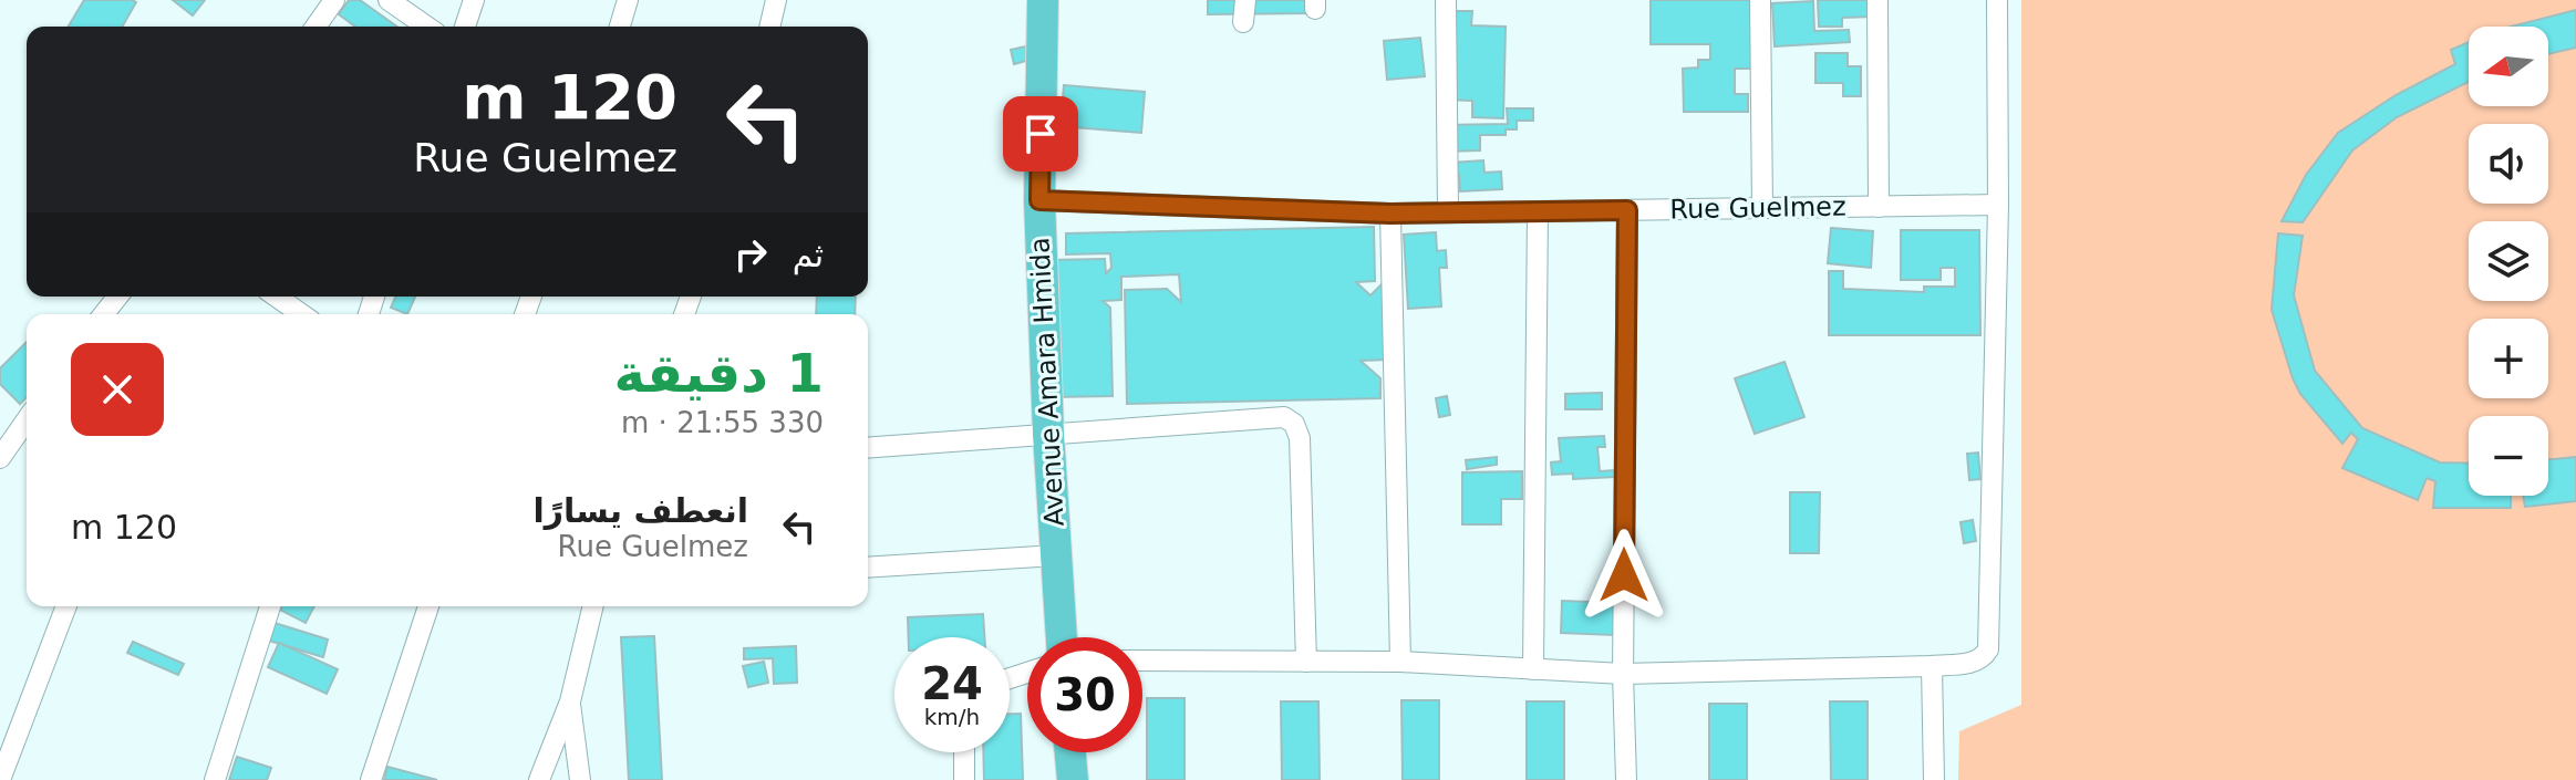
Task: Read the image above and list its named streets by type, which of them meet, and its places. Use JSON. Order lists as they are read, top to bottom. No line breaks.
{"streets":{"main road":["Avenue Amara Hmida"],"street":["Rue Guelmez"]},"crossings":[["Rue Guelmez","Avenue Amara Hmida"]],"north":"left","page":{"map_buttons":["+","−"],"turn":["120 m","Rue Guelmez"],"then":"ثم","heading":["1 دقيقة","330 m · 21:55"],"list":[{"name":"انعطف يسارًا","note":"Rue Guelmez","value":"120 m"}],"speed":"24 km/h","limit":"30"}}
